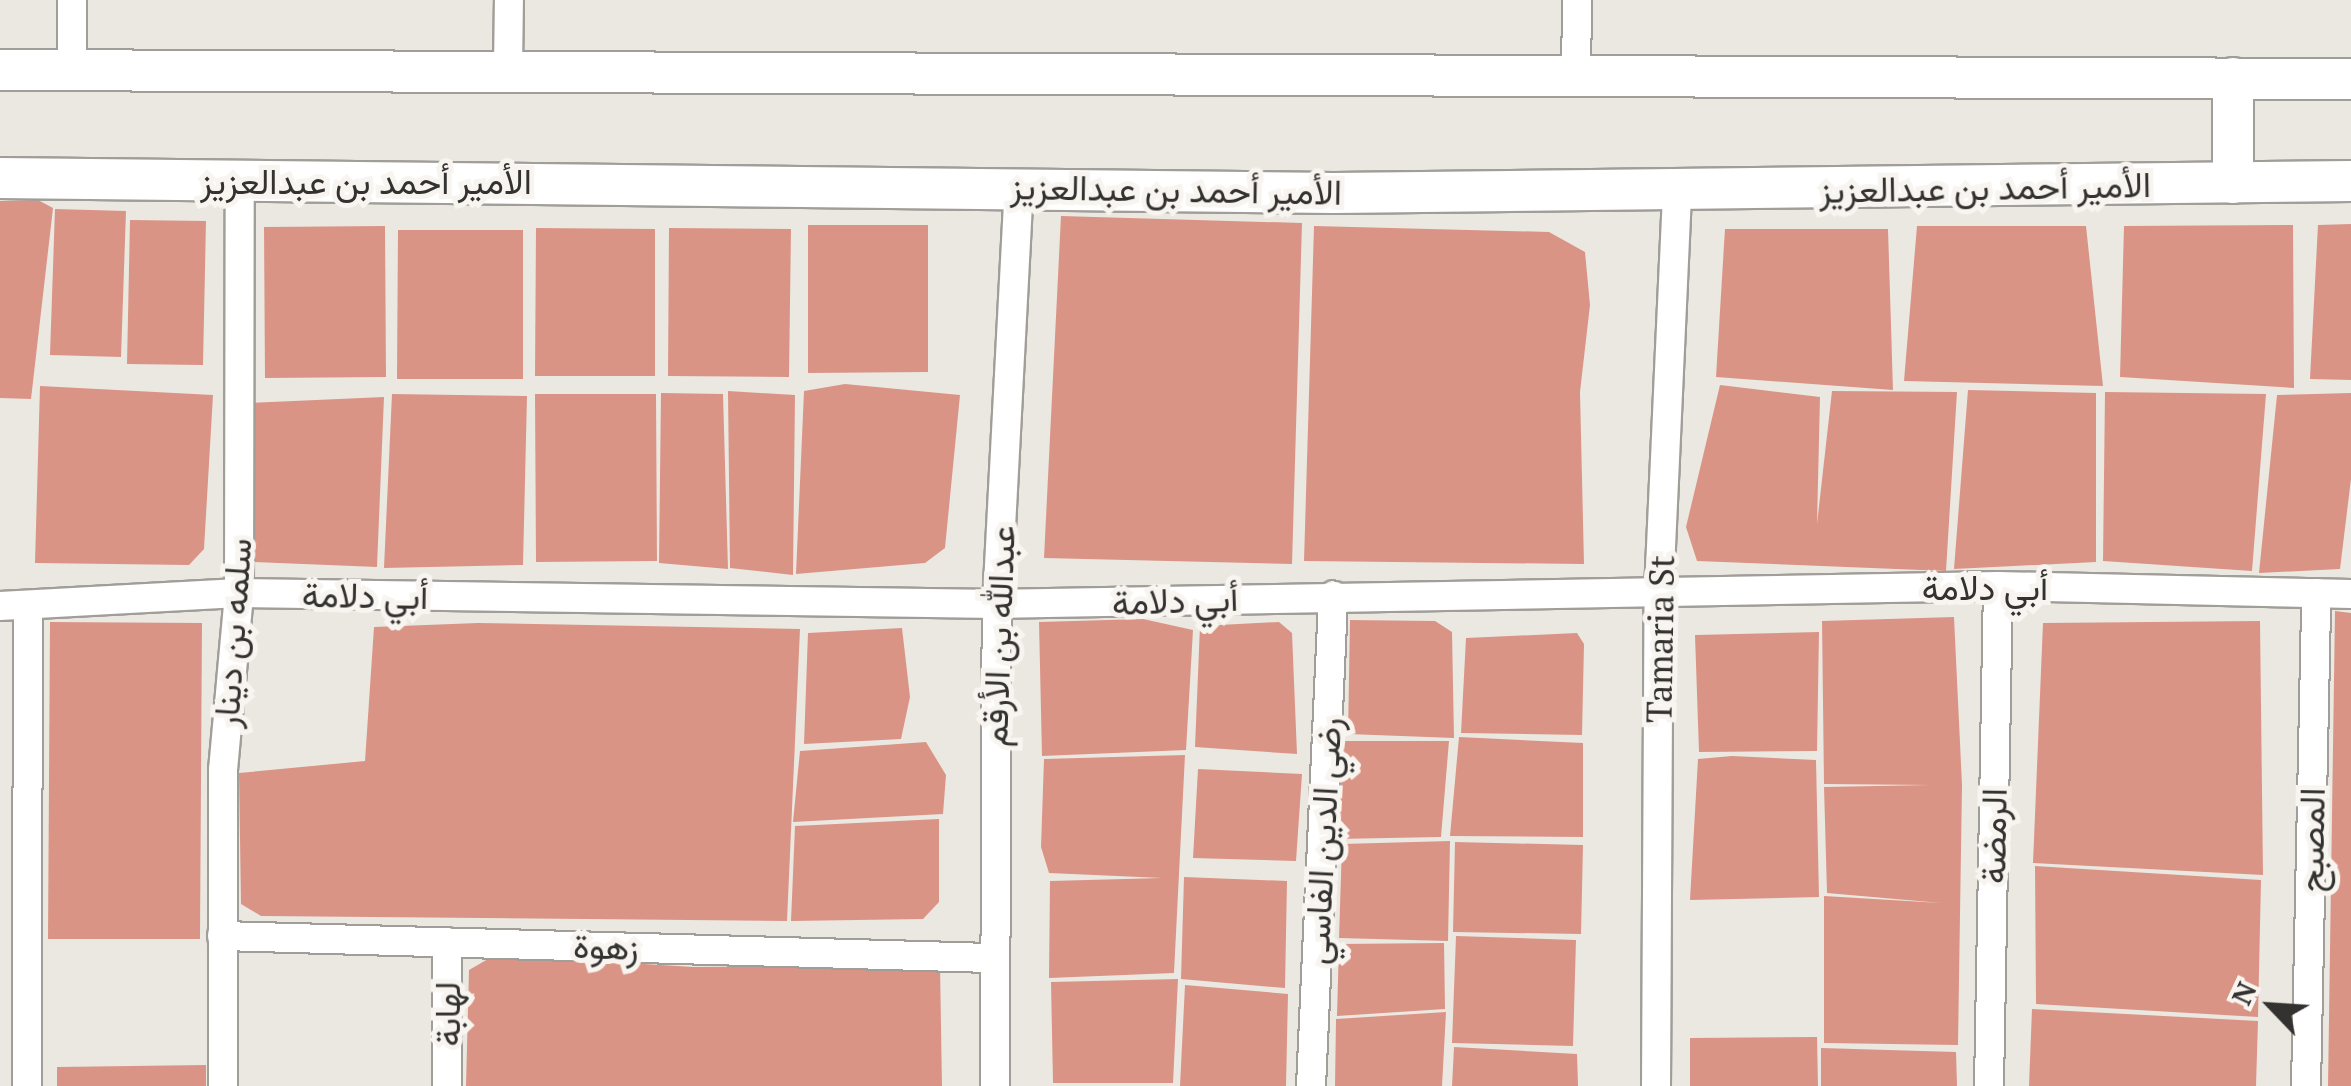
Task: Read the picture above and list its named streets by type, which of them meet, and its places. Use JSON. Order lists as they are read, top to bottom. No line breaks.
{"streets":{"street":["الأمير أحمد بن عبدالعزيز","أبي دلامة","سلمه بن دينار","عبدالله بن الأرقم","Tamaria St","الرمضة","المصبح","رضي الدين الفاسي","زهوة","لهابة"]},"crossings":[["الأمير أحمد بن عبدالعزيز","سلمه بن دينار"],["الأمير أحمد بن عبدالعزيز","عبدالله بن الأرقم"],["الأمير أحمد بن عبدالعزيز","Tamaria St"],["أبي دلامة","سلمه بن دينار"],["أبي دلامة","عبدالله بن الأرقم"],["أبي دلامة","Tamaria St"],["أبي دلامة","الرمضة"],["أبي دلامة","المصبح"],["أبي دلامة","رضي الدين الفاسي"],["سلمه بن دينار","زهوة"],["عبدالله بن الأرقم","زهوة"],["زهوة","لهابة"]],"north":"top left"}
